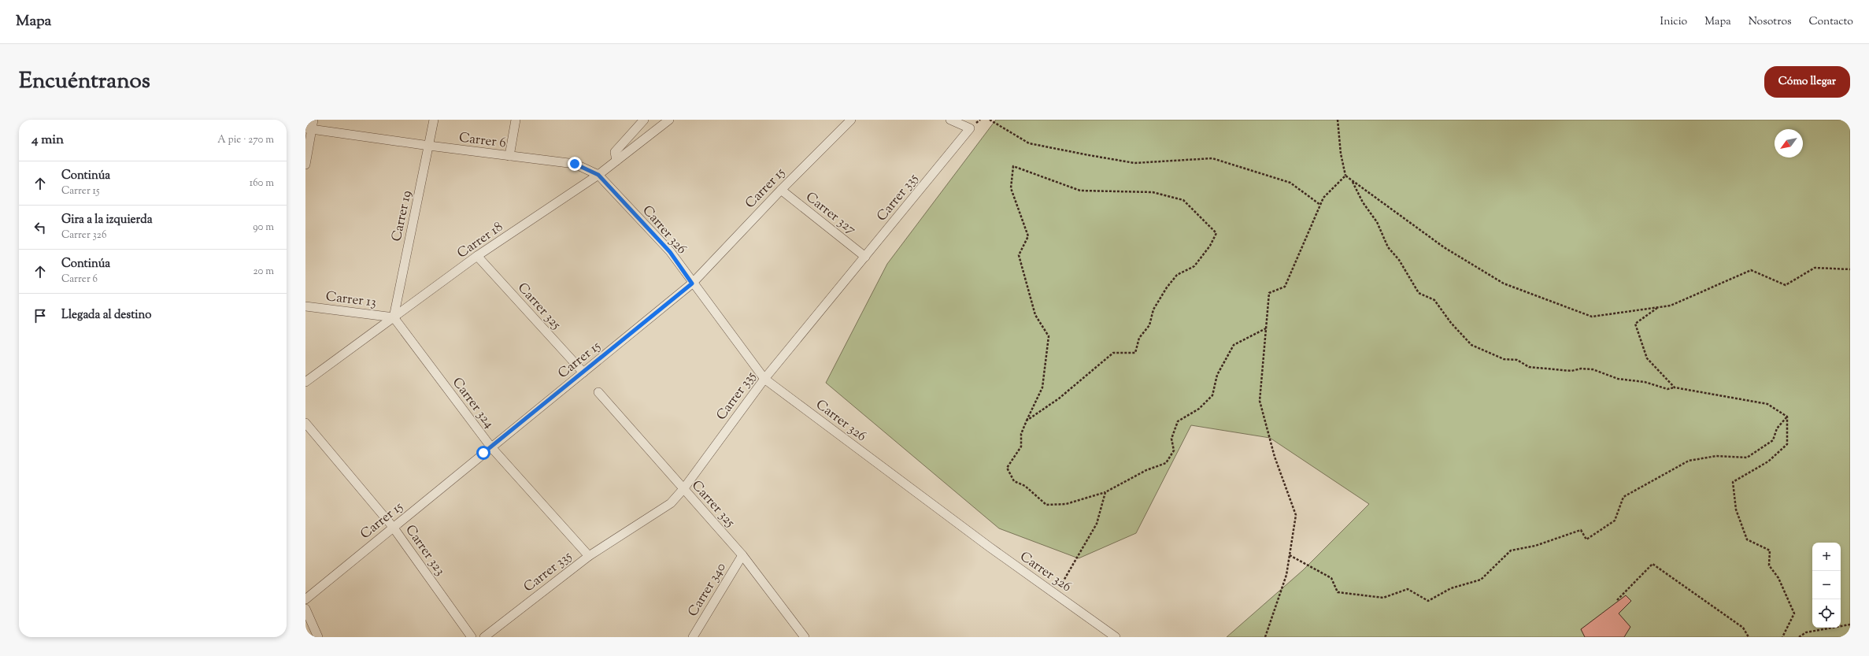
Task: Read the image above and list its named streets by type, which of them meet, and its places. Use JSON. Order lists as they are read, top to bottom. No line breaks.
{"streets":{"street":["Carrer 6","Carrer 15","Carrer 335","Carrer 327","Carrer 19","Carrer 326","Carrer 18","Carrer 13","Carrer 325","Carrer 324","Carrer 323","Carrer 340"]},"crossings":[["Carrer 6","Carrer 19"],["Carrer 6","Carrer 326"],["Carrer 6","Carrer 18"],["Carrer 15","Carrer 327"],["Carrer 15","Carrer 326"],["Carrer 15","Carrer 325"],["Carrer 15","Carrer 324"],["Carrer 15","Carrer 323"],["Carrer 335","Carrer 327"],["Carrer 335","Carrer 326"],["Carrer 335","Carrer 325"],["Carrer 335","Carrer 324"],["Carrer 19","Carrer 18"],["Carrer 19","Carrer 13"],["Carrer 19","Carrer 324"],["Carrer 326","Carrer 18"],["Carrer 18","Carrer 13"],["Carrer 18","Carrer 325"],["Carrer 18","Carrer 324"],["Carrer 13","Carrer 324"],["Carrer 325","Carrer 340"]],"north":"bottom left","page":{"header":"Mapa","nav":["Inicio","Mapa","Nosotros","Contacto"],"title":"Encuéntranos","buttons":"Cómo llegar","heading":["4 min","A pie · 270 m"],"list":[["Continúa","Carrer 15","160 m"],["Gira a la izquierda","Carrer 326","90 m"],["Continúa","Carrer 6","20 m"],"Llegada al destino"],"map_buttons":["+","−"]}}
